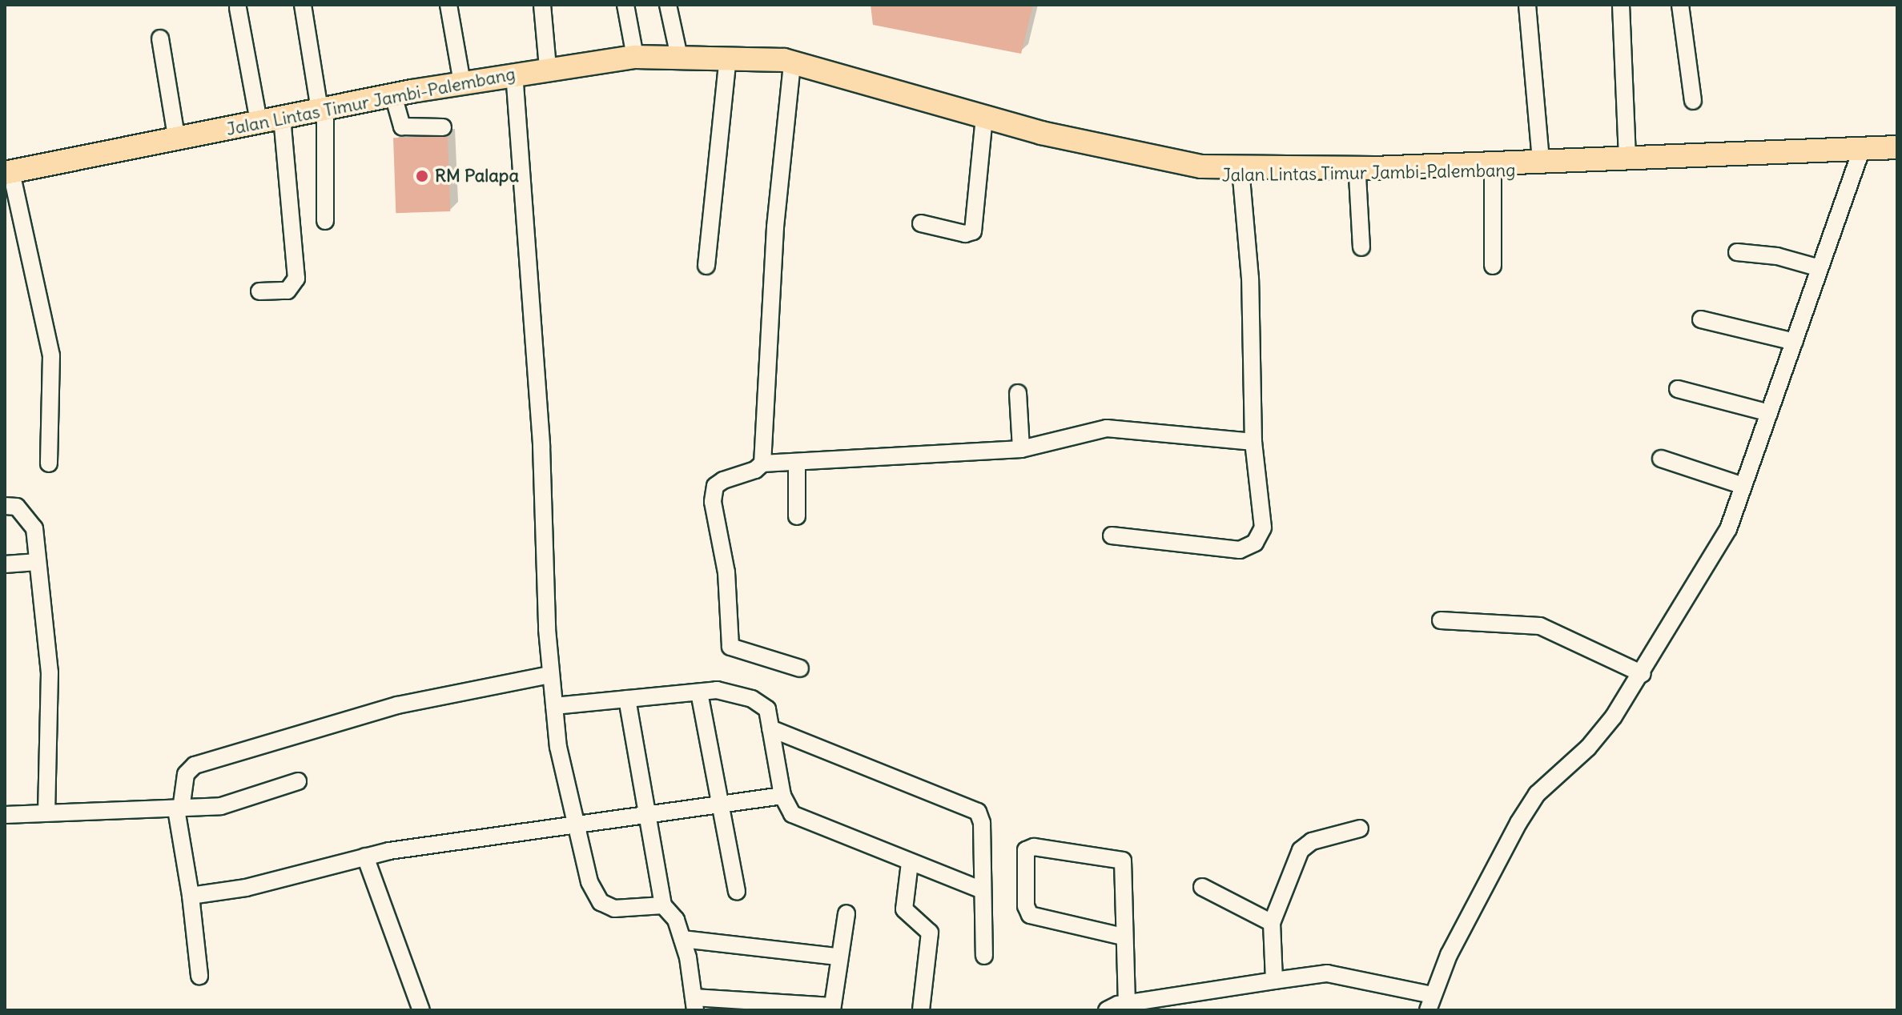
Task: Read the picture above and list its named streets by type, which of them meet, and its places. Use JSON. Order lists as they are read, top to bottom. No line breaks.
{"streets":{"highway":["Jalan Lintas Timur Jambi-Palembang"]},"places":["RM Palapa"]}
